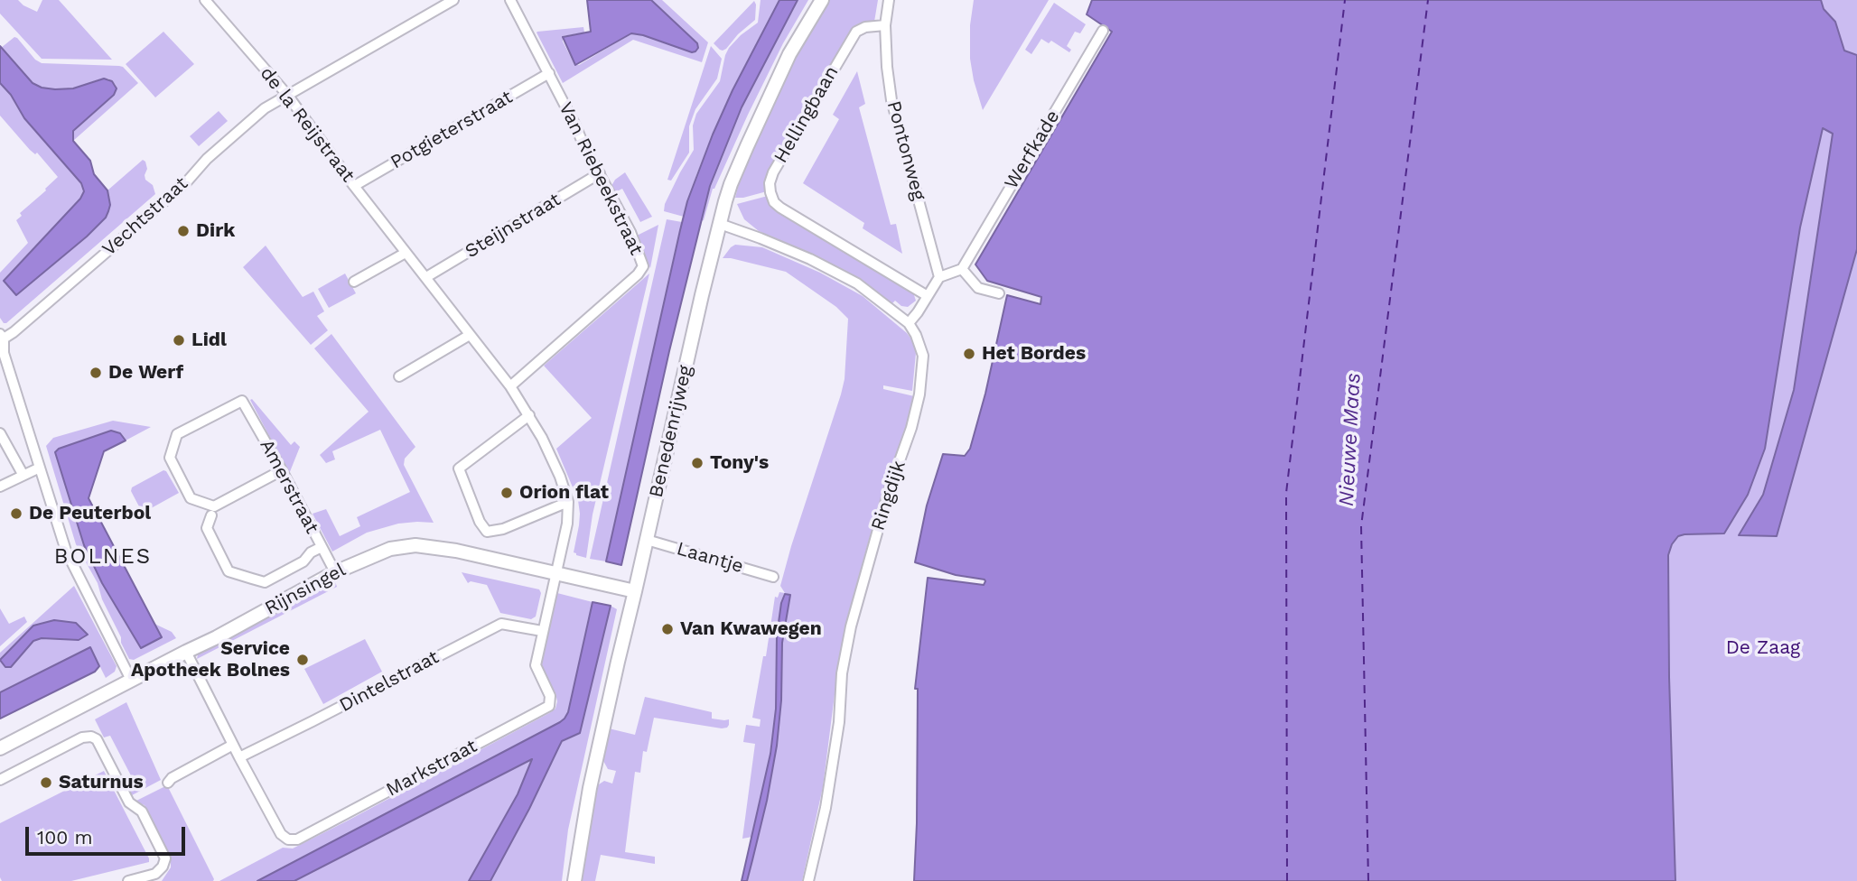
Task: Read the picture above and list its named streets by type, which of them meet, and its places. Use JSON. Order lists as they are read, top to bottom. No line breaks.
{"streets":{"street":["Hellingbaan","de la Reijstraat","Potgieterstraat","Werfkade","Pontonweg","Van Riebeekstraat","Vechtstraat","Steijnstraat","Benedenrijweg","Amerstraat","Ringdijk","Laantje","Rijnsingel","Dintelstraat","Markstraat"]},"crossings":[["Hellingbaan","Pontonweg"],["de la Reijstraat","Potgieterstraat"],["de la Reijstraat","Van Riebeekstraat"],["de la Reijstraat","Vechtstraat"],["de la Reijstraat","Steijnstraat"],["de la Reijstraat","Rijnsingel"],["de la Reijstraat","Markstraat"],["Potgieterstraat","Van Riebeekstraat"],["Van Riebeekstraat","Steijnstraat"],["Benedenrijweg","Ringdijk"],["Benedenrijweg","Laantje"],["Benedenrijweg","Rijnsingel"],["Amerstraat","Rijnsingel"],["Rijnsingel","Markstraat"],["Dintelstraat","Markstraat"]],"districts":["BOLNES"],"water":["Nieuwe Maas"],"parks":["De Zaag"],"places":["Dirk","Lidl","Het Bordes","De Werf","Tony's","Orion flat","De Peuterbol","Van Kwawegen","Service Apotheek Bolnes","Saturnus"],"scale_bar":"100 m"}
